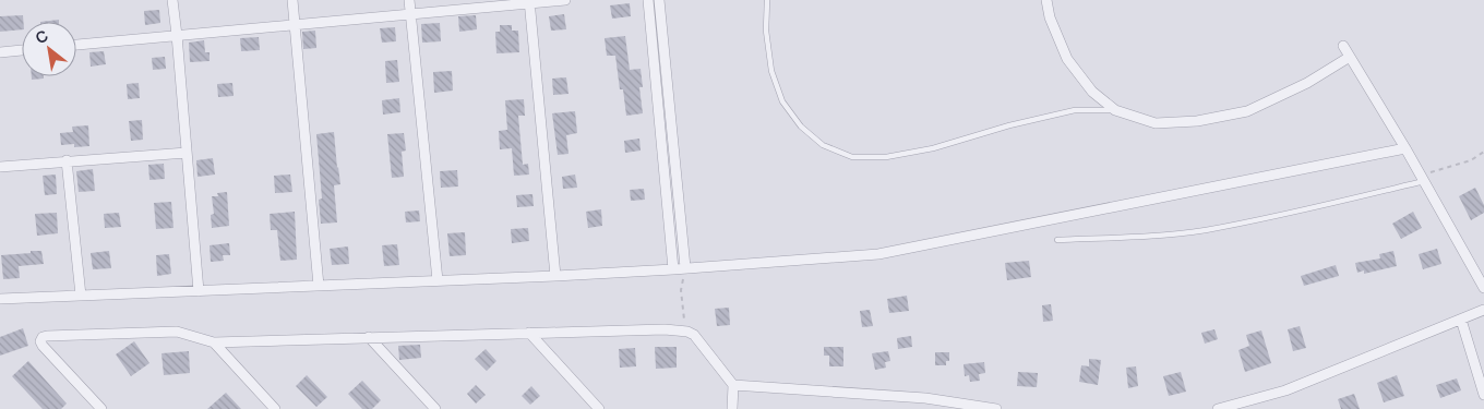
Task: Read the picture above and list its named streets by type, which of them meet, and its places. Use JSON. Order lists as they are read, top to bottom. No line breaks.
{"north":"top left"}
